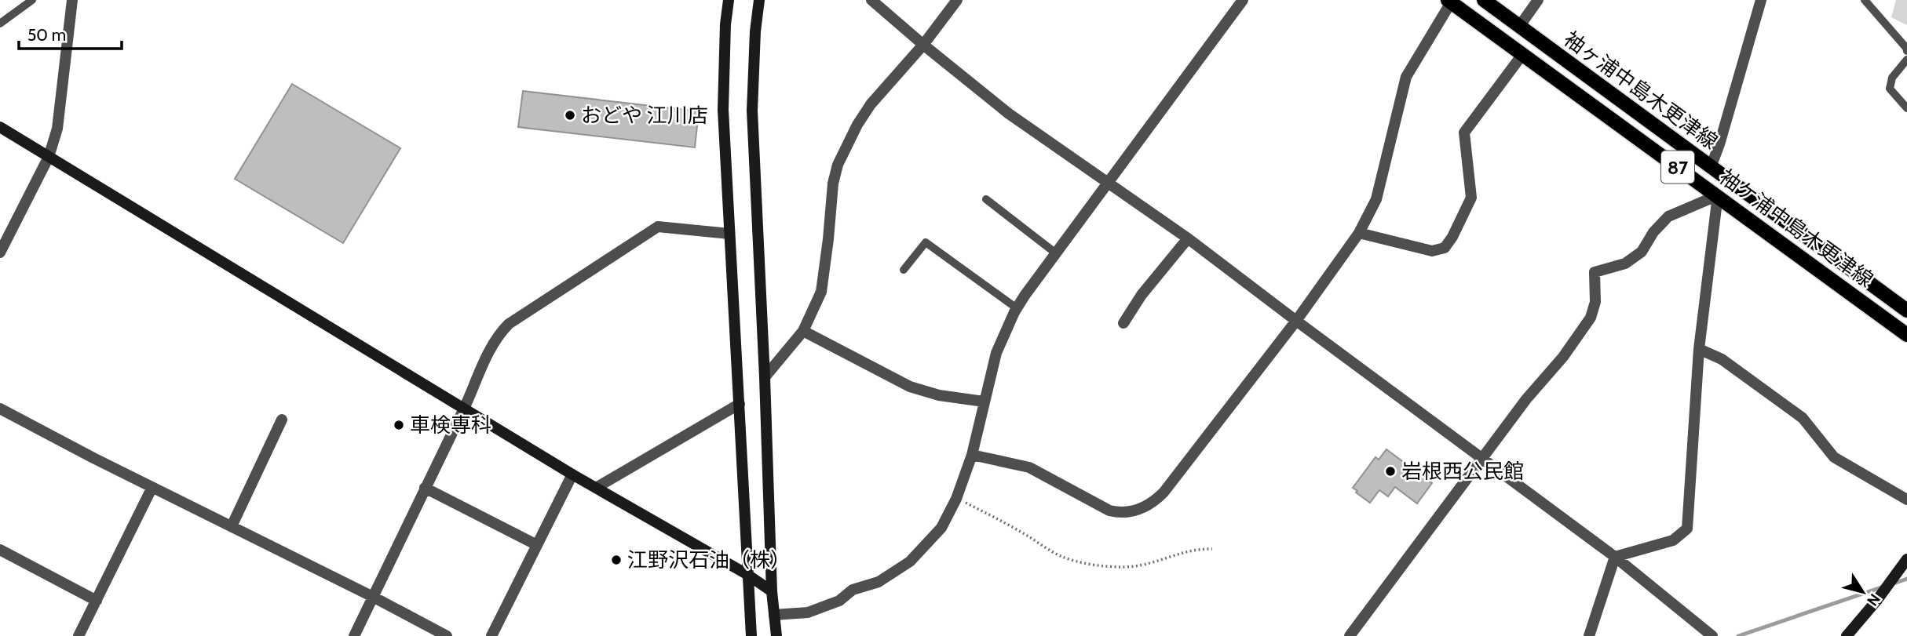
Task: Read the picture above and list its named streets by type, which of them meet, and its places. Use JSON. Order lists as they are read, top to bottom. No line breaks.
{"streets":{"main road":["袖ヶ浦中島木更津線","87","袖ケ浦中島木更津線"]},"places":["おどや 江川店","車検専科","岩根西公民館","江野沢石油（株）"],"scale_bar":"50 m","north":"bottom right"}
